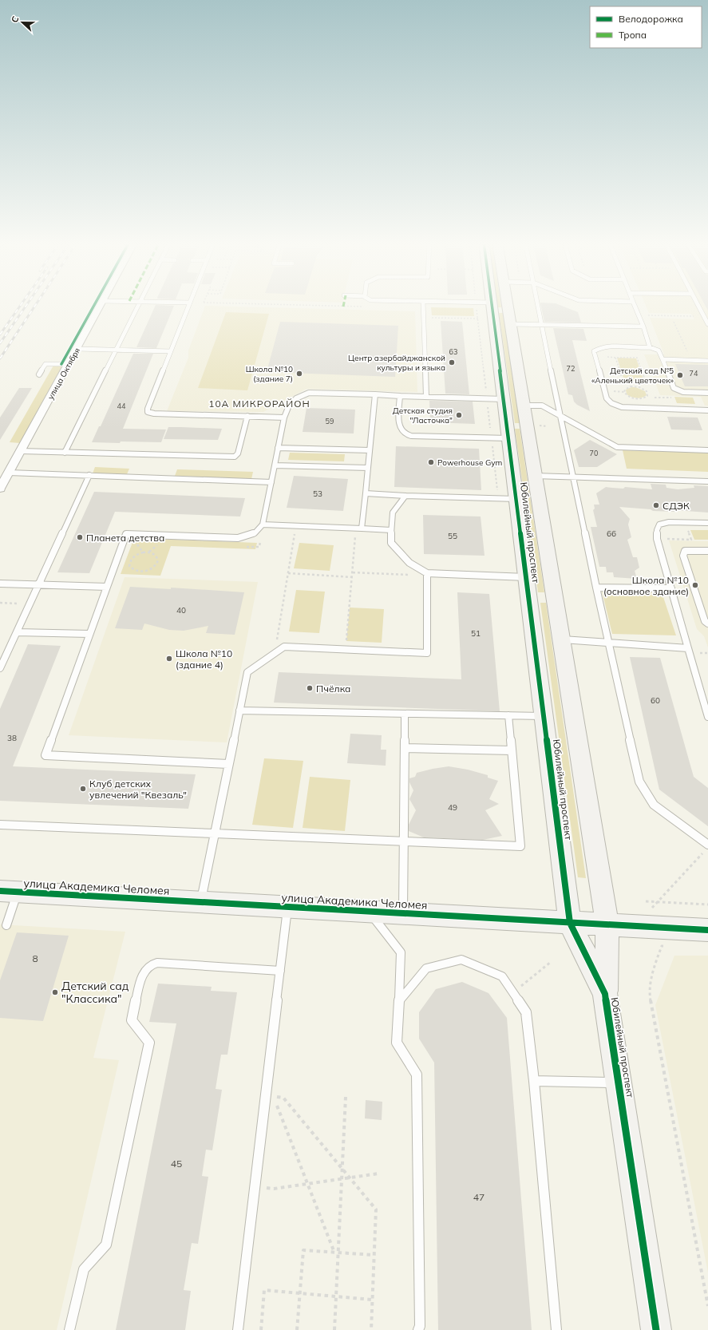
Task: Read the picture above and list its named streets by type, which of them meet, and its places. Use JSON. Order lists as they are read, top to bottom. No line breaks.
{"streets":{"street":["улица Октября","Юбилейный проспект","улица Академика Челомея"]},"crossings":[["Юбилейный проспект","улица Академика Челомея"]],"districts":["10А МИКРОРАЙОН"],"places":["Центр азербайджанской культуры и языка","Школа №10 (здание 7)","Детский сад №5 «Аленький цветочек»","Детская студия \"Ласточка\"","Powerhouse Gym","СДЭК","Планета детства","Школа №10 (основное здание)","Школа №10 (здание 4)","Пчёлка","Клуб детских увлечений \"Квезаль\"","Детский сад \"Классика\""],"house_numbers":["63","72","74","44","59","70","53","66","55","40","51","60","38","49","8","45","47"],"legend":["Велодорожка","Тропа"],"north":"left"}
